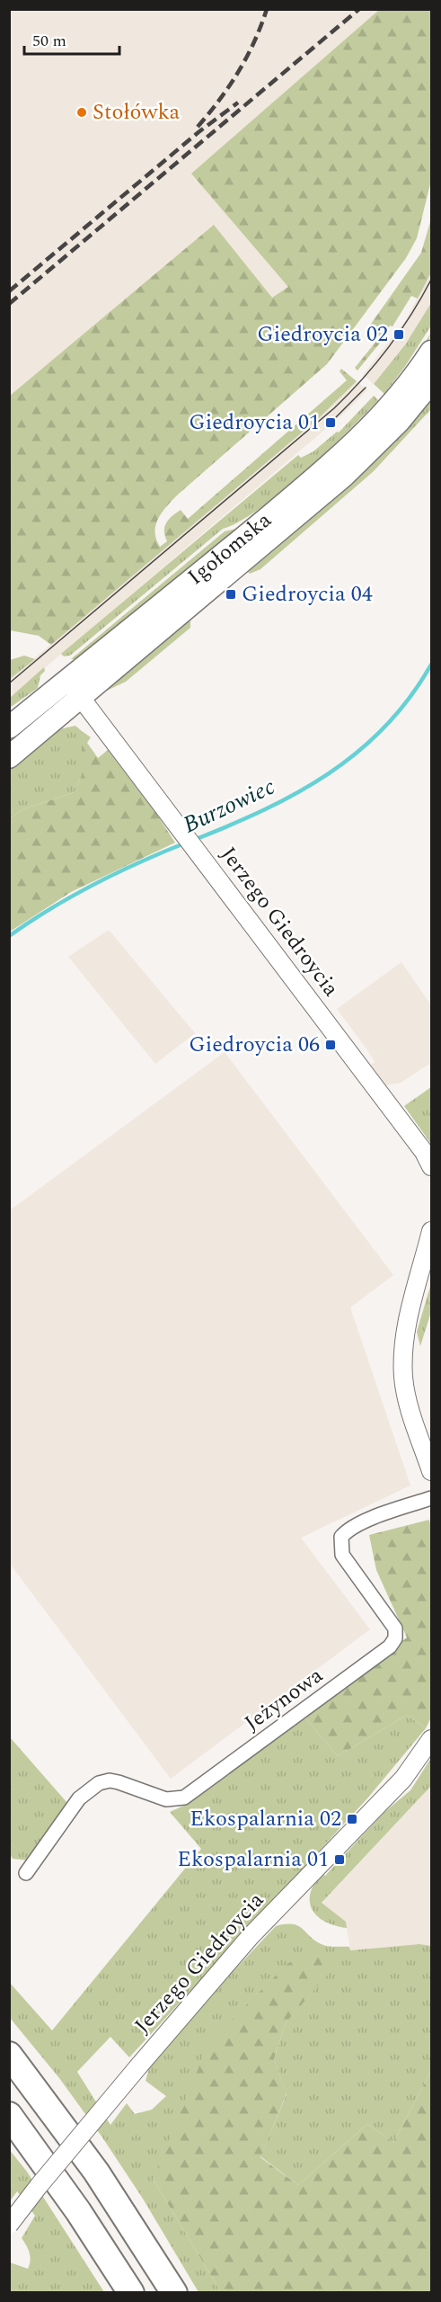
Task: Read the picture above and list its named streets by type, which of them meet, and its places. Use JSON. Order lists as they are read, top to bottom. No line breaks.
{"streets":{"main road":["Igołomska"],"street":["Jerzego Giedroycia","Jeżynowa"]},"crossings":[["Igołomska","Jerzego Giedroycia"]],"water":["Burzowiec"],"places":{"other":["Stołówka"],"transit":["Giedroycia 02","Giedroycia 01","Giedroycia 04","Giedroycia 06","Ekospalarnia 02","Ekospalarnia 01"]},"scale_bar":"50 m"}
